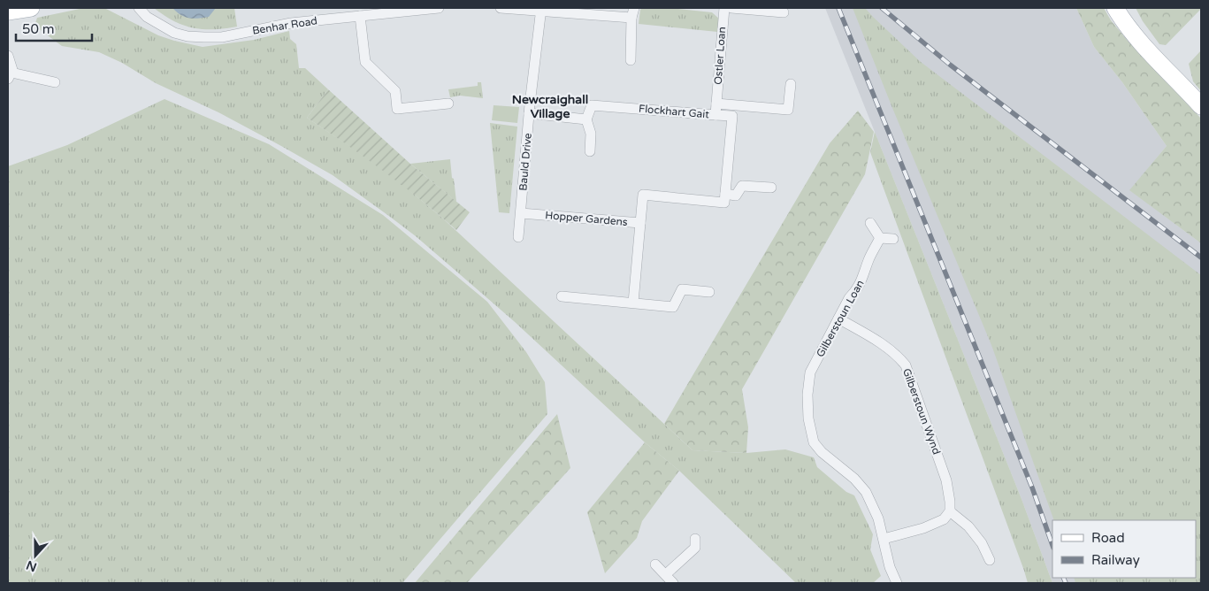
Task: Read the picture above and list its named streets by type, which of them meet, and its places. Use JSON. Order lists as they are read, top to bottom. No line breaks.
{"streets":{"street":["Benhar Road","Ostler Loan","Flockhart Gait","Bauld Drive","Hopper Gardens","Gilberstoun Loan","Gilberstoun Wynd"]},"crossings":[["Ostler Loan","Flockhart Gait"],["Bauld Drive","Hopper Gardens"],["Gilberstoun Loan","Gilberstoun Wynd"]],"districts":["Newcraighall Village"],"legend":["Road","Railway"],"scale_bar":"50 m","north":"bottom"}
